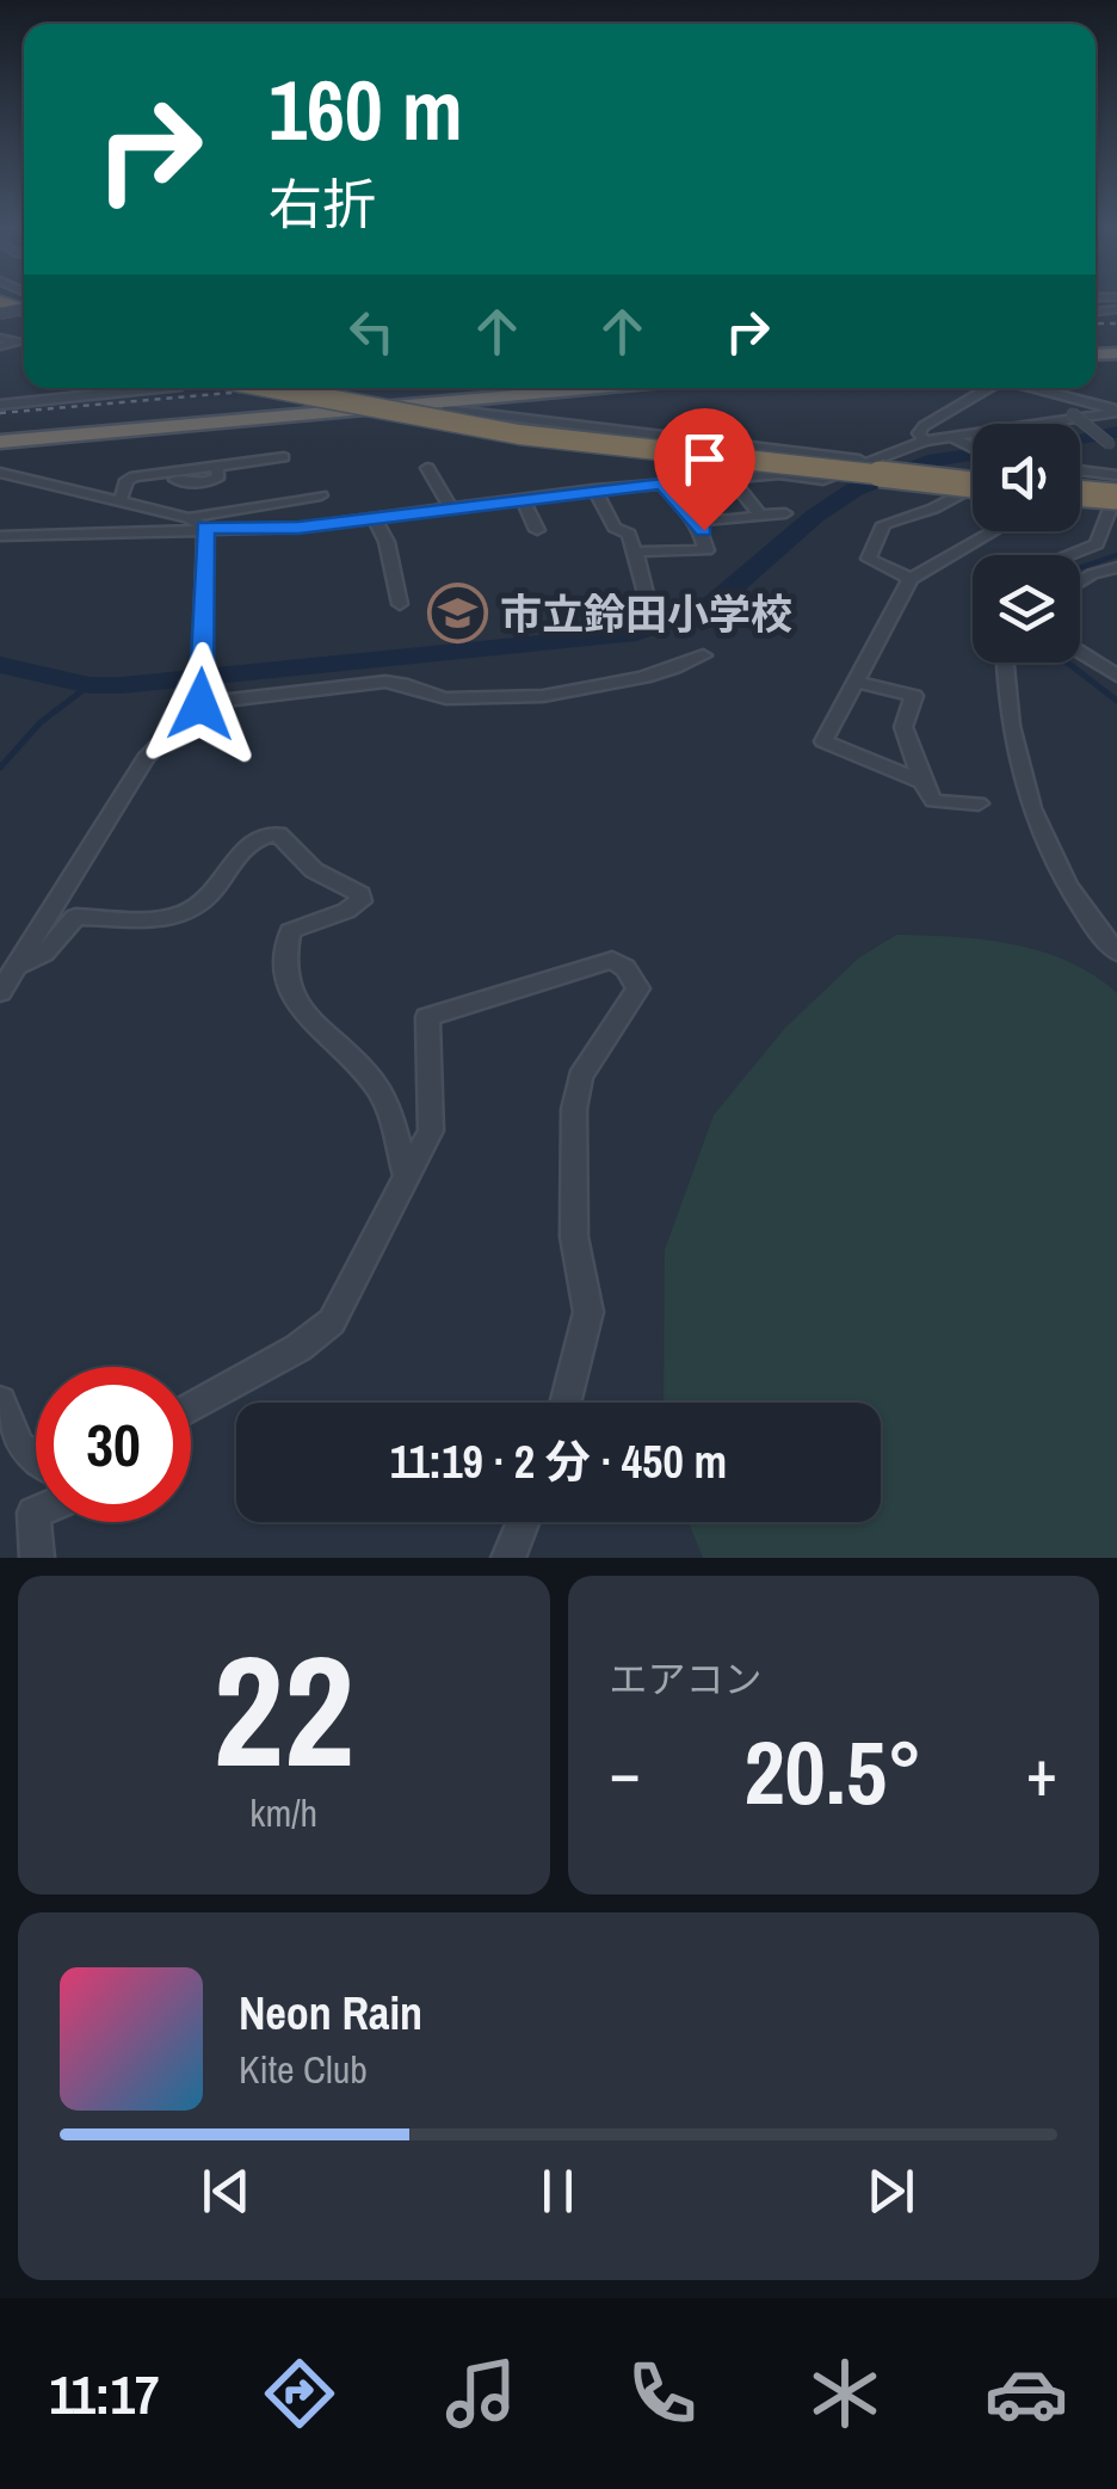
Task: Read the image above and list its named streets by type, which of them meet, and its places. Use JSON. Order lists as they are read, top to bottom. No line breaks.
{"places":{"school or university":["市立鈴田小学校"]},"page":{"turn":["160 m","右折"],"limit":"30","trip":"11:19 · 2 分 · 450 m","tile":[["22","km/h"],"エアコン"],"heat":["−","20.5°","+"],"song":["Neon Rain","Kite Club"],"tabs":"11:17"}}
